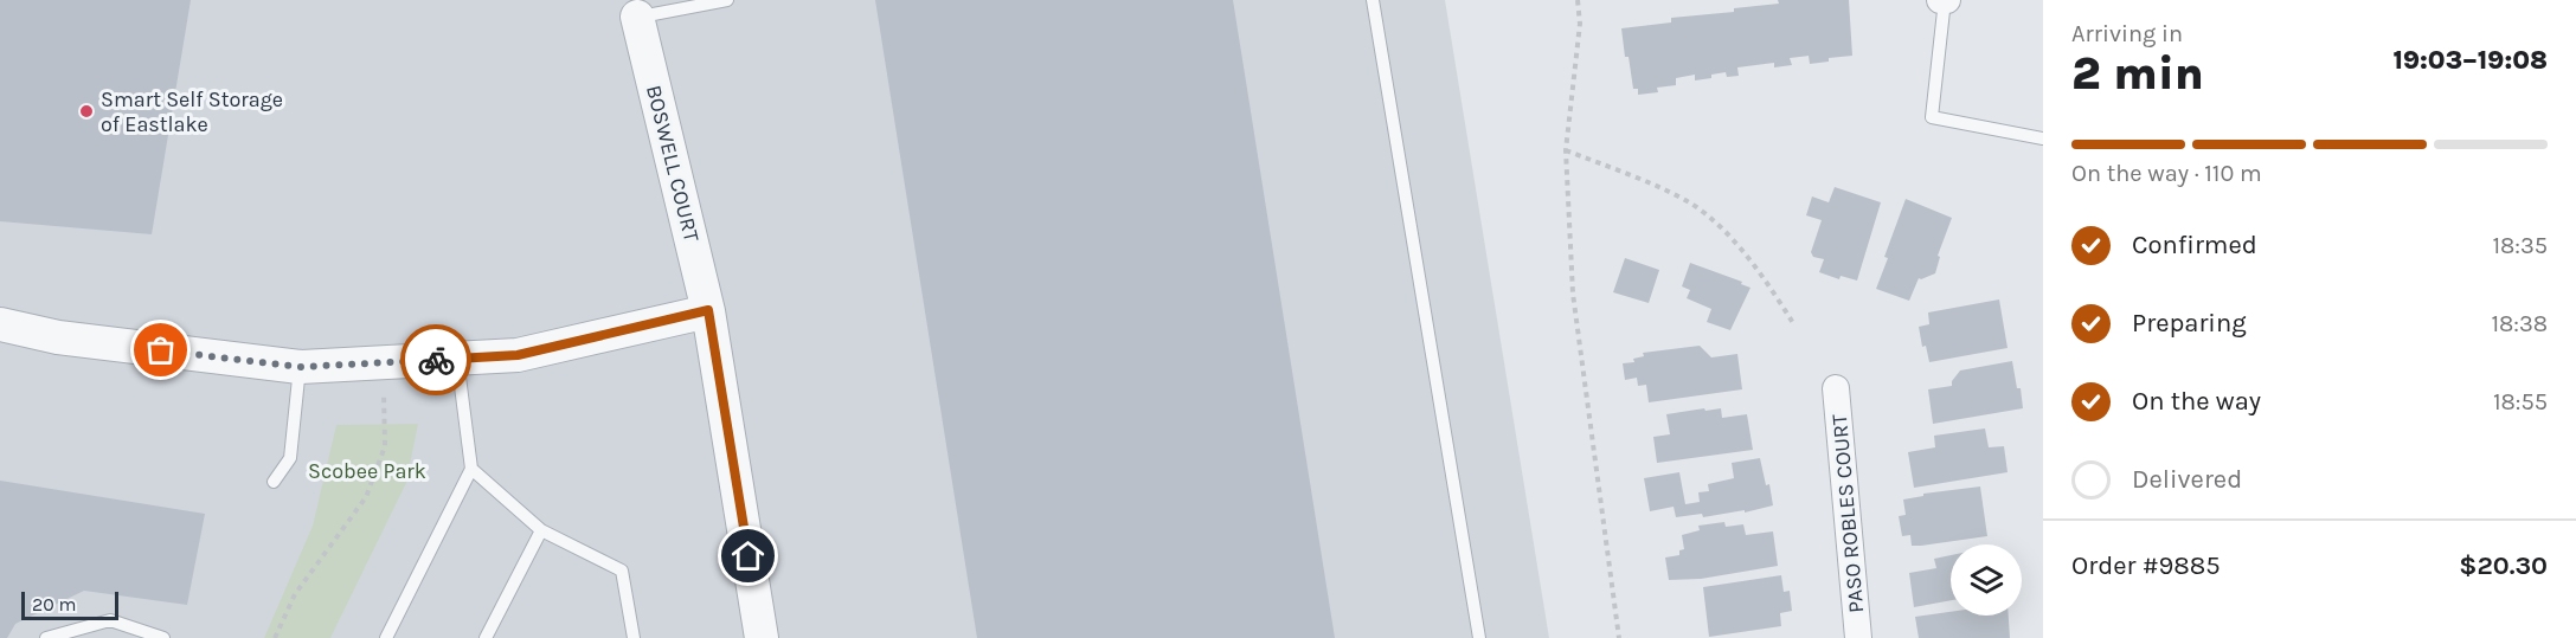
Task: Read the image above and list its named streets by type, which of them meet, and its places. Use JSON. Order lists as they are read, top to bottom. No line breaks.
{"streets":{"street":["BOSWELL COURT","PASO ROBLES COURT"]},"parks":["Scobee Park"],"places":["Smart Self Storage of Eastlake"],"scale_bar":"20 m","page":{"heading":["2 min","Arriving in","19:03–19:08"],"panel":["Order #9885","$20.30"],"bar":"On the way · 110 m","list":[["Confirmed","18:35"],["Preparing","18:38"],["On the way","18:55"],"Delivered"],"scale":"20 m"}}
